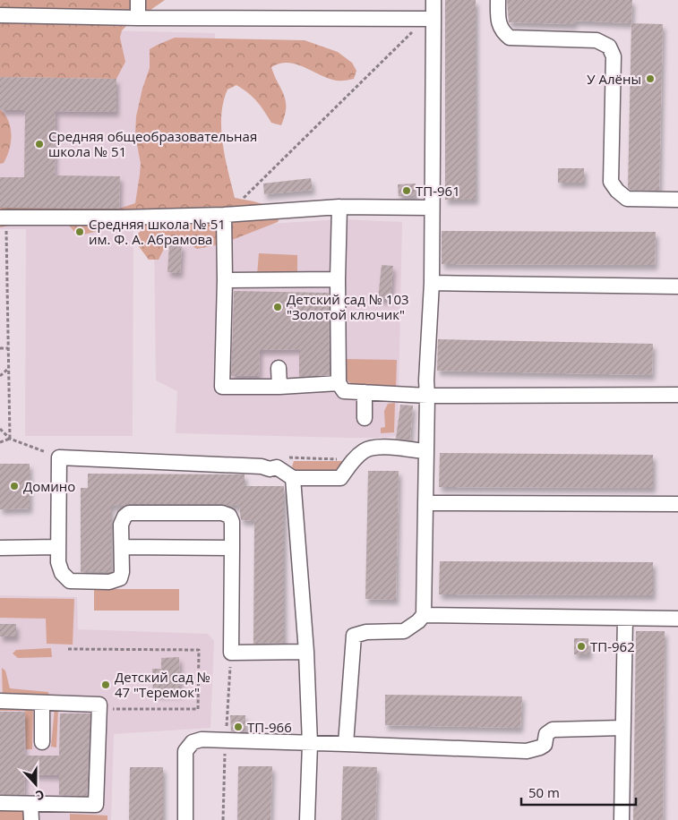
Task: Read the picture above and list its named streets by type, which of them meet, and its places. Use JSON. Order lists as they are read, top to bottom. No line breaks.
{"places":["У Алёны","Средняя общеобразовательная школа № 51","ТП-961","Средняя школа № 51 им. Ф. А. Абрамова","Детский сад № 103 \"Золотой ключик\"","Домино","ТП-962","Детский сад № 47 \"Теремок\"","ТП-966"],"scale_bar":"50 m","north":"bottom"}
